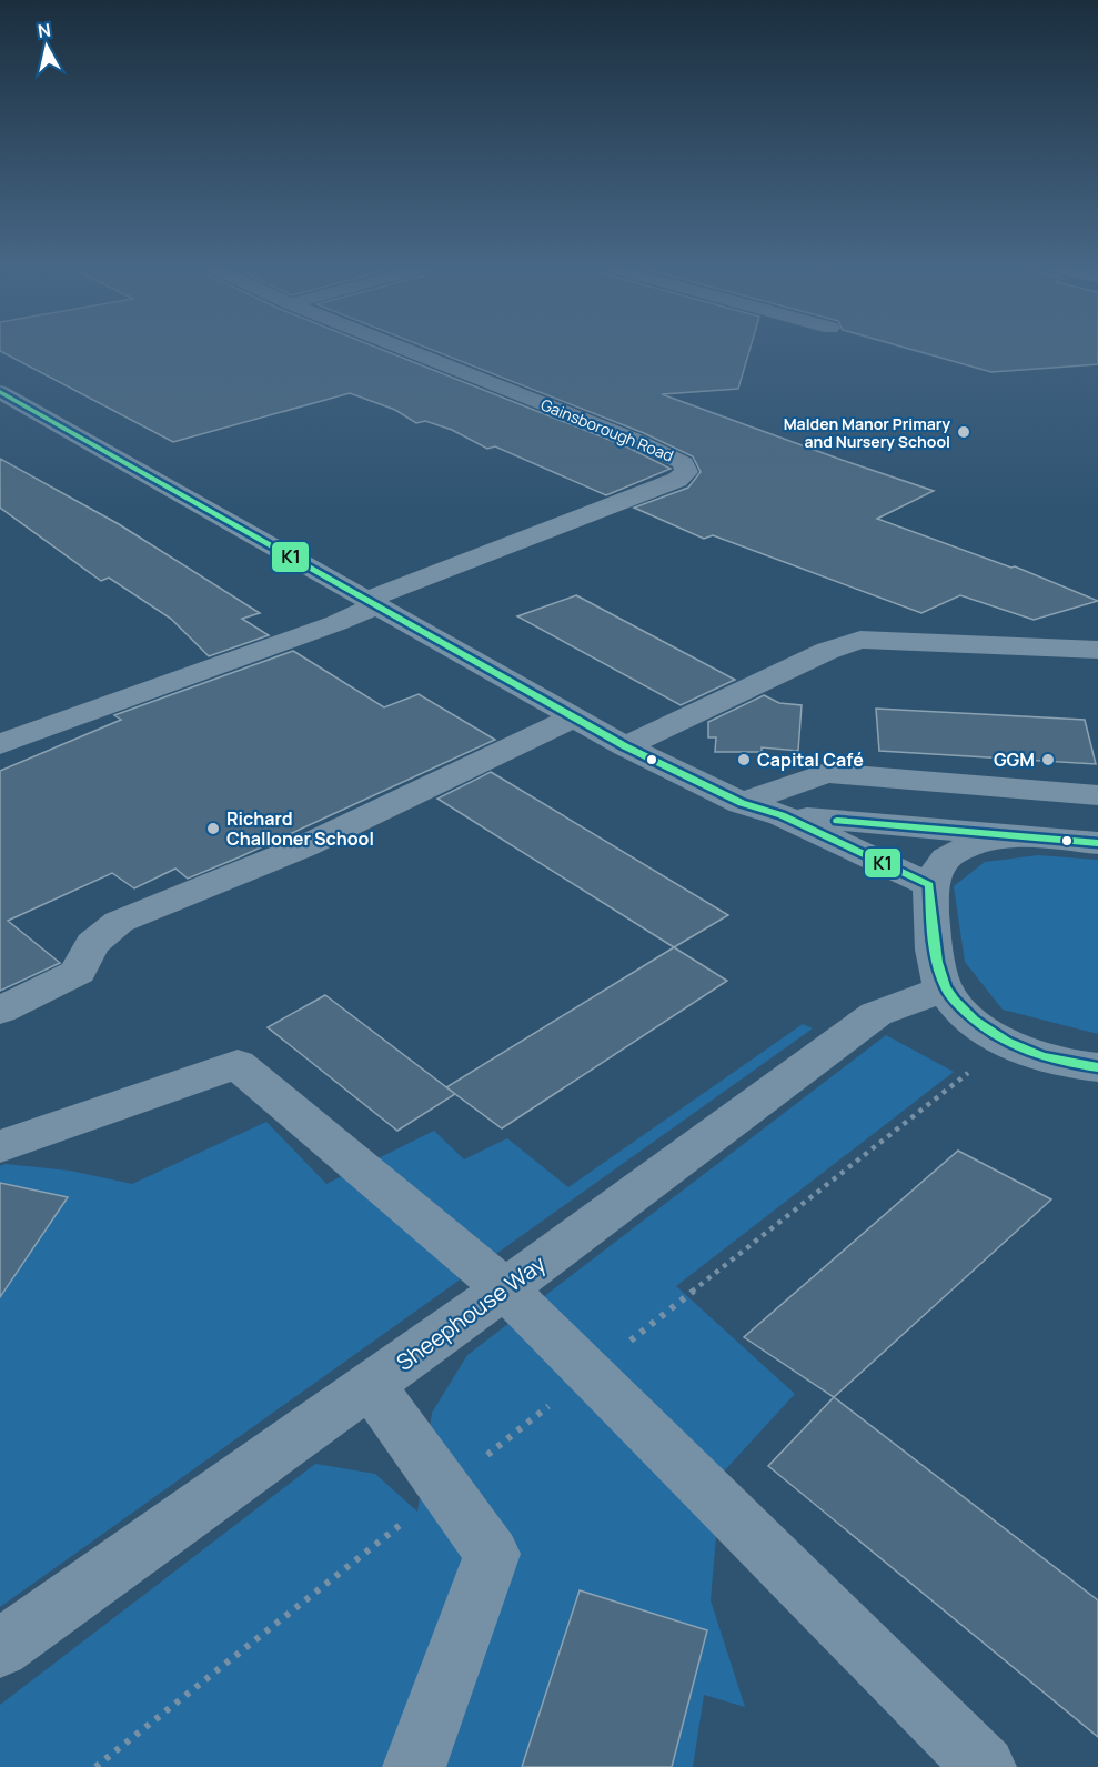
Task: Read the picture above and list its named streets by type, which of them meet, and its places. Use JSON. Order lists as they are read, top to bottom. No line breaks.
{"streets":{"street":["Gainsborough Road","Sheephouse Way"]},"places":["Malden Manor Primary and Nursery School","Capital Café","GGM","Richard Challoner School"],"lines":["transit line K1"],"north":"top"}
